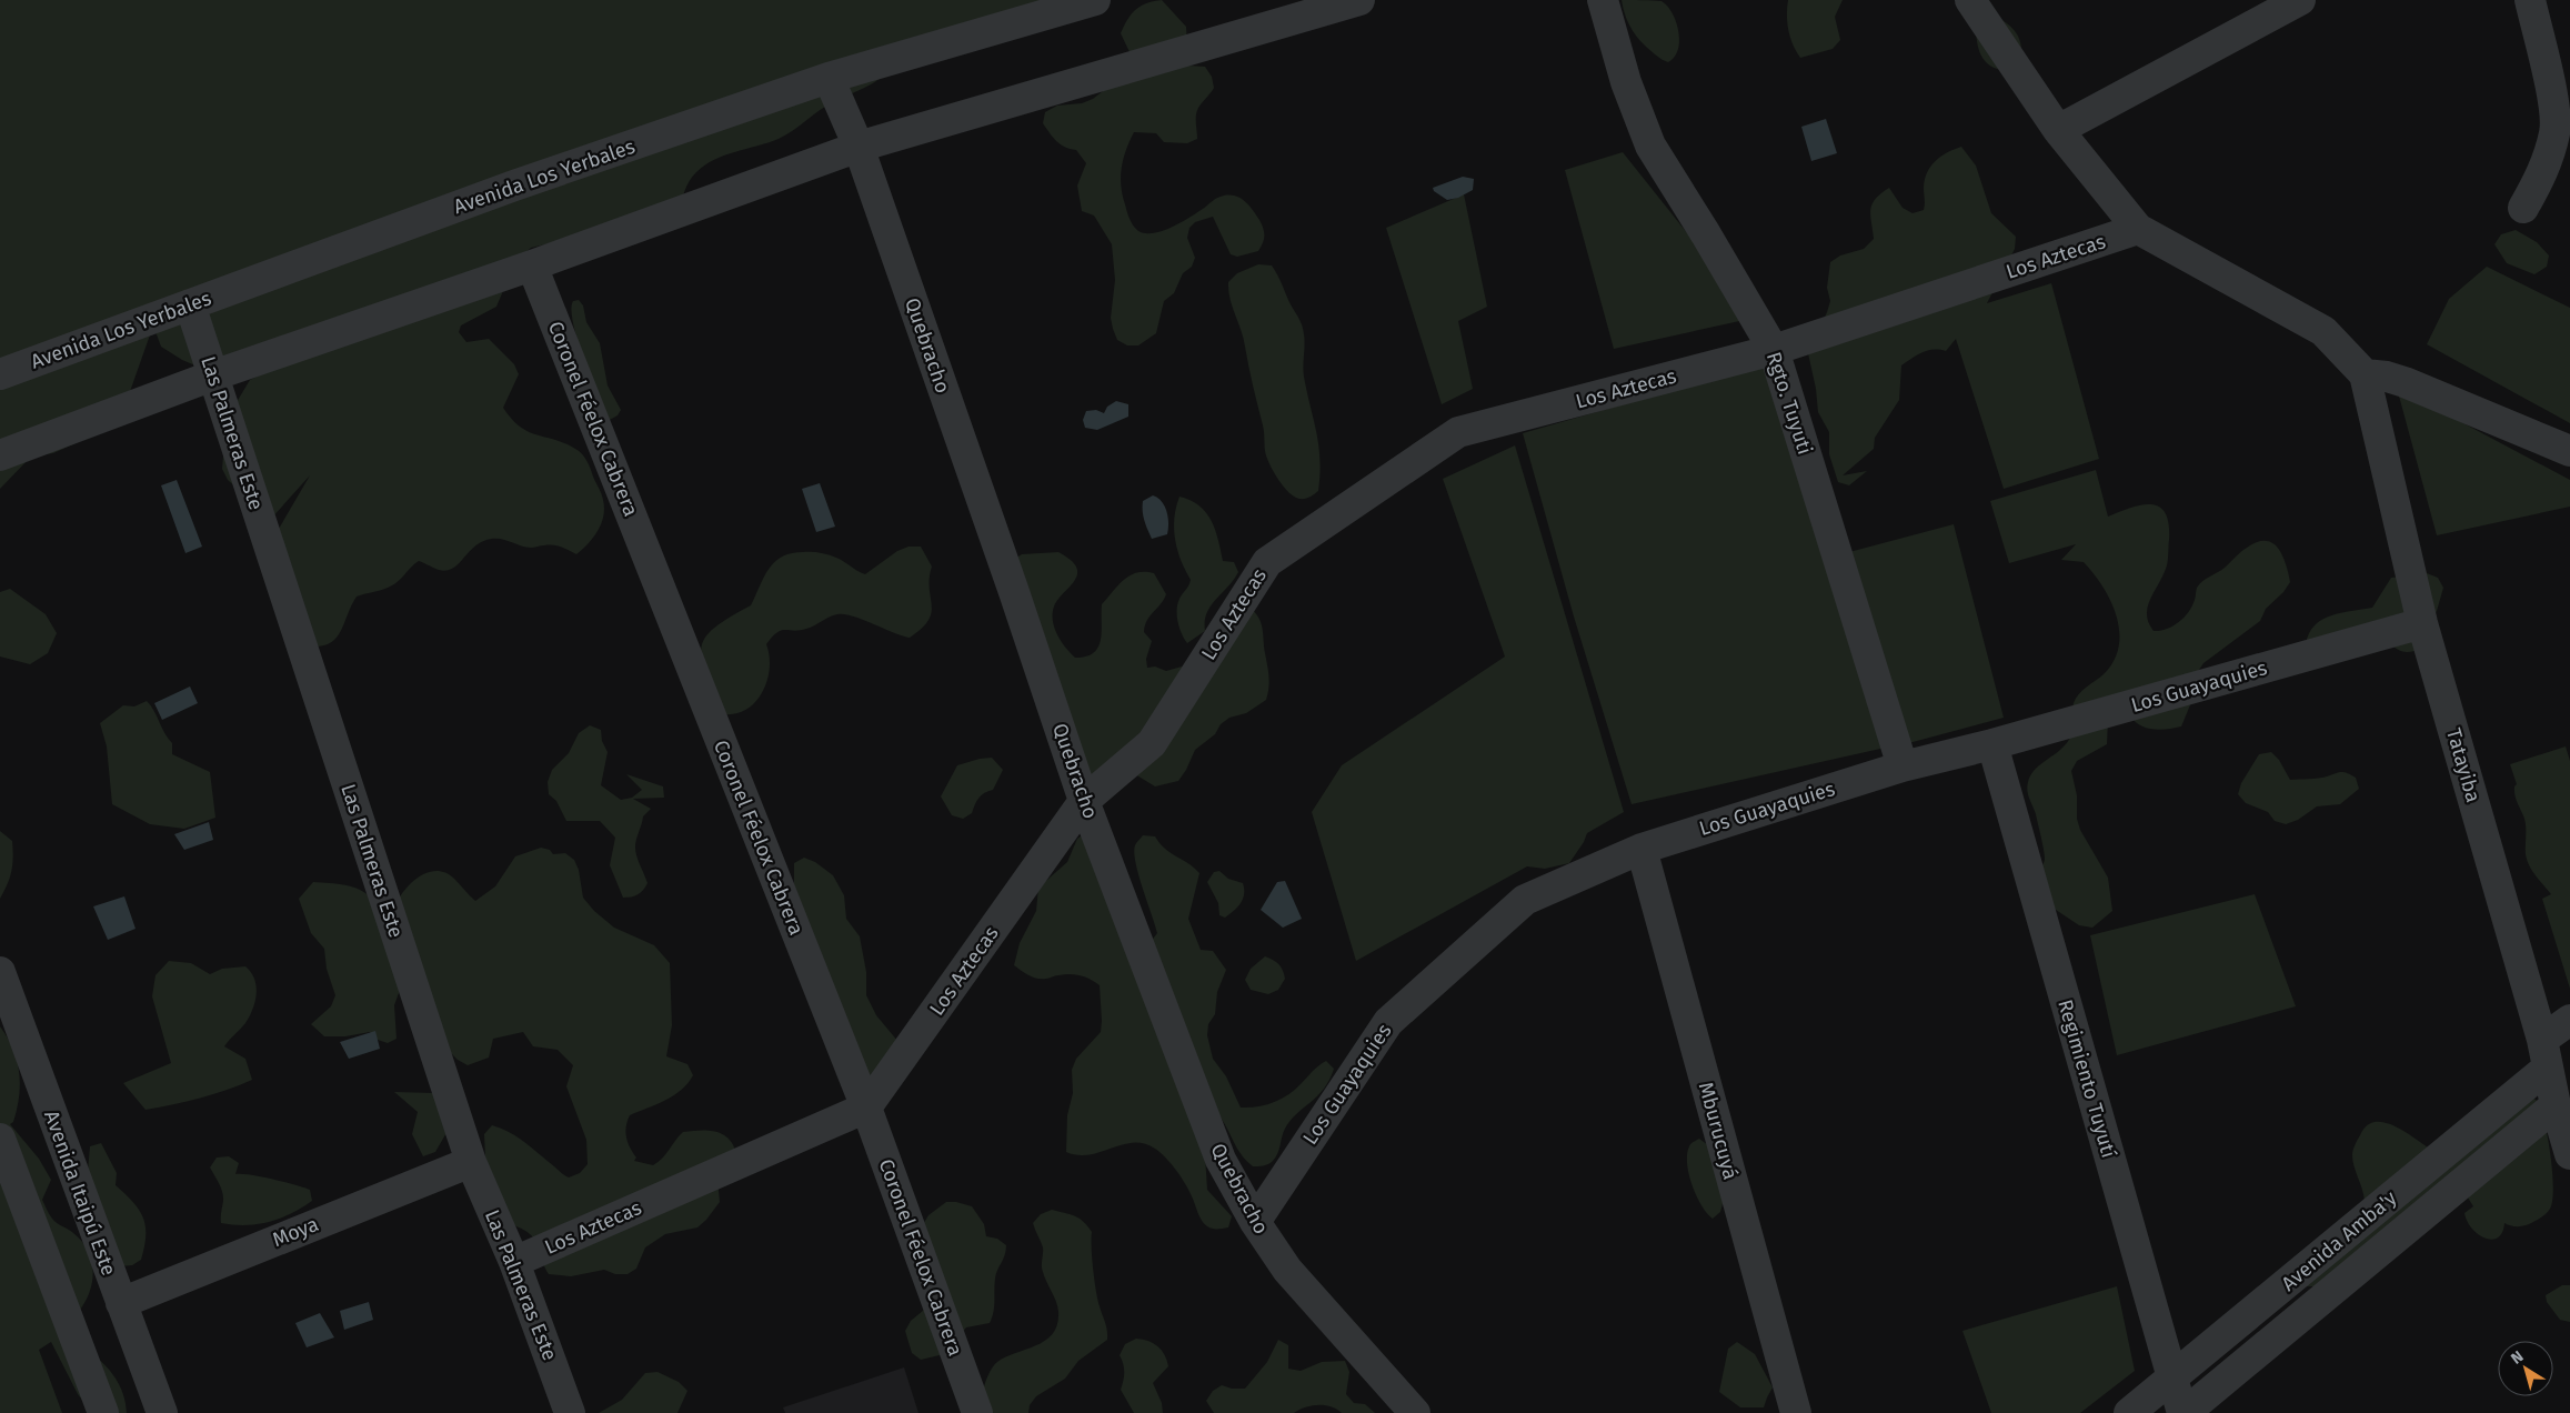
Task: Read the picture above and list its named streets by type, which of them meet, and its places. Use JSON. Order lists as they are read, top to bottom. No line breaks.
{"streets":{"street":["Avenida Los Yerbales","Los Aztecas","Quebracho","Rgto. Tuyuti","Coronel Féelox Cabrera","Las Palmeras Este","Los Guayaquies","Tatayiba","Regimiento Tuyutí","Mburucuyá","Avenida Itaipú Este","Moya","Avenida Amba'y"]},"crossings":[["Avenida Los Yerbales","Quebracho"],["Avenida Los Yerbales","Las Palmeras Este"],["Los Aztecas","Quebracho"],["Los Aztecas","Rgto. Tuyuti"],["Los Aztecas","Coronel Féelox Cabrera"],["Los Aztecas","Las Palmeras Este"],["Quebracho","Los Guayaquies"],["Rgto. Tuyuti","Los Guayaquies"],["Las Palmeras Este","Moya"],["Los Guayaquies","Tatayiba"],["Los Guayaquies","Regimiento Tuyutí"],["Los Guayaquies","Mburucuyá"],["Tatayiba","Avenida Amba'y"],["Regimiento Tuyutí","Avenida Amba'y"],["Avenida Itaipú Este","Moya"]],"north":"top left"}
